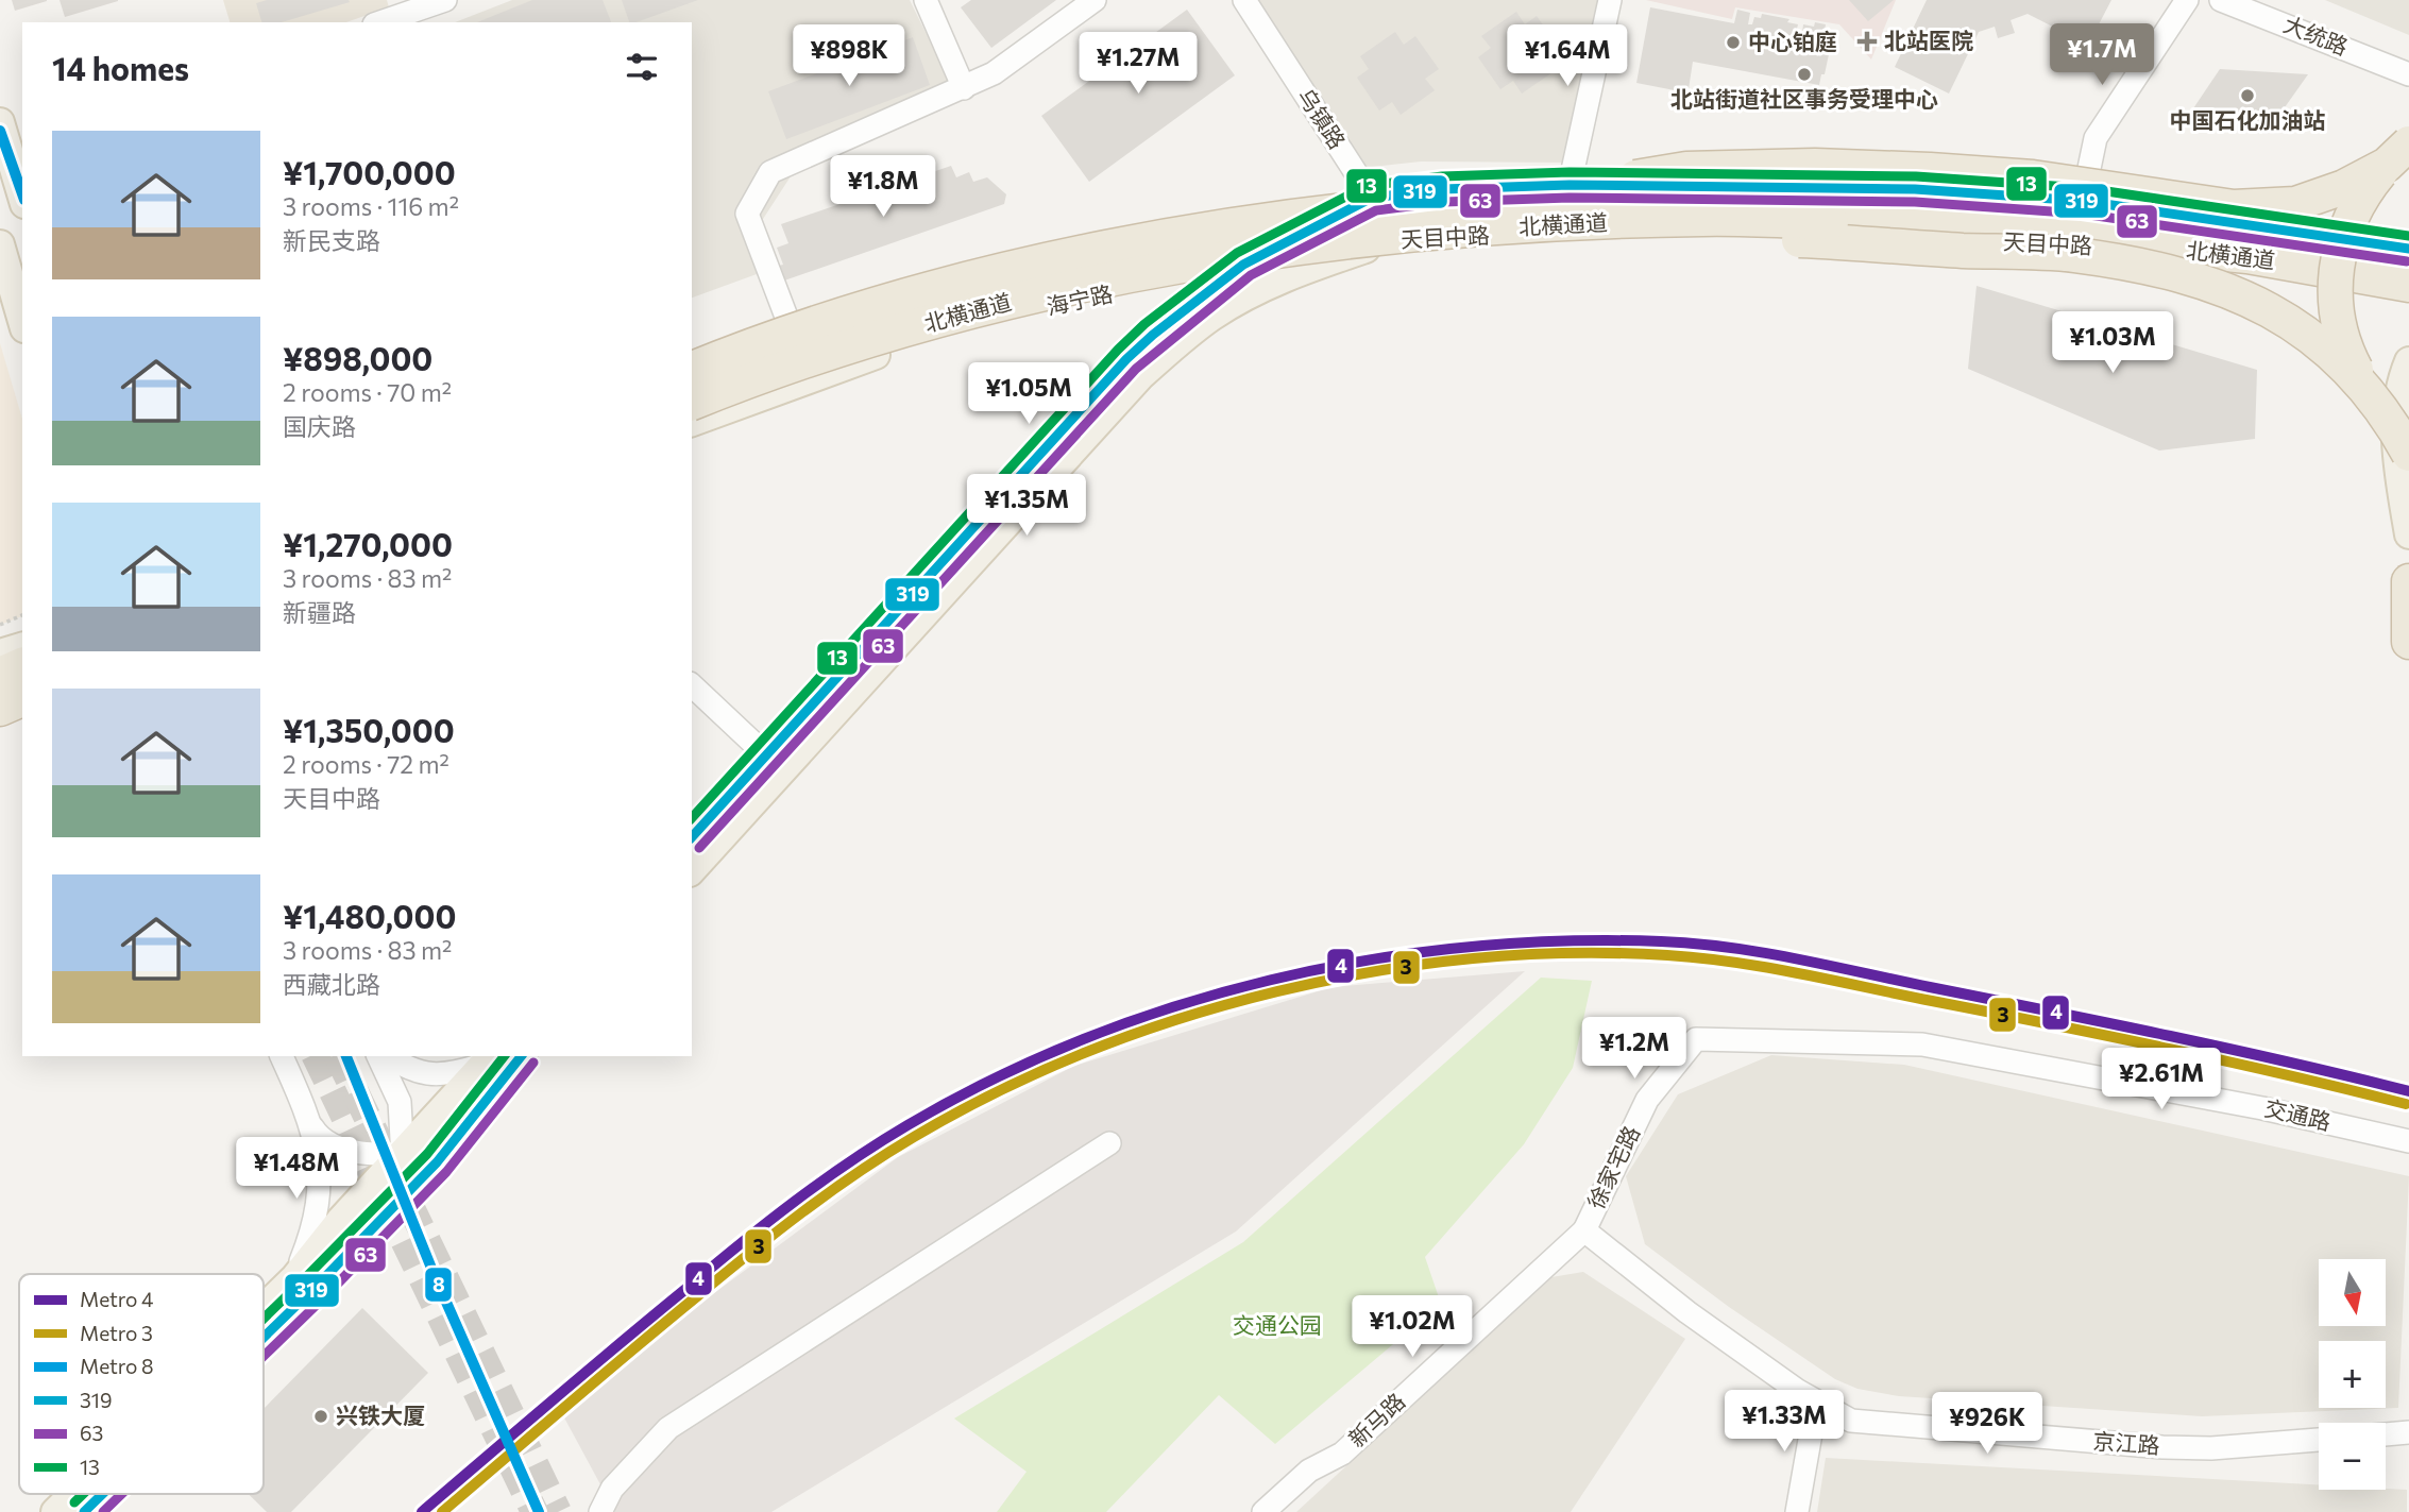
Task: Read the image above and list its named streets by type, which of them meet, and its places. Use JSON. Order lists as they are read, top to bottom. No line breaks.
{"streets":{"highway":["北横通道"],"main road":["天目中路","海宁路"],"street":["大统路","乌镇路","交通路","徐家宅路","新马路","京江路"]},"crossings":[["乌镇路","天目中路"],["乌镇路","海宁路"],["天目中路","海宁路"],["交通路","徐家宅路"],["徐家宅路","新马路"],["徐家宅路","京江路"]],"parks":["交通公园"],"places":{"health":["北站医院"],"other":["中心铂庭","北站街道社区事务受理中心","中国石化加油站","兴铁大厦"]},"lines":["metro line 8","transit line 13","transit line 319","transit line 63","metro line 4","metro line 3"],"legend":["Metro 4","Metro 3","Metro 8","319","63","13"],"north":"bottom","page":{"heading":"14 homes","price":["¥1.7M","¥898K","¥1.64M","¥1.27M","¥1.8M","¥1.03M","¥1.05M","¥1.35M","¥1.2M","¥2.61M","¥1.48M","¥1.02M","¥1.33M","¥926K"],"list":[{"name":"¥1,700,000","note":"3 rooms · 116 m² · 新民支路"},{"name":"¥898,000","note":"2 rooms · 70 m² · 国庆路"},{"name":"¥1,270,000","note":"3 rooms · 83 m² · 新疆路"},{"name":"¥1,350,000","note":"2 rooms · 72 m² · 天目中路"},{"name":"¥1,480,000","note":"3 rooms · 83 m² · 西藏北路"}],"map_buttons":["+","−"]}}
